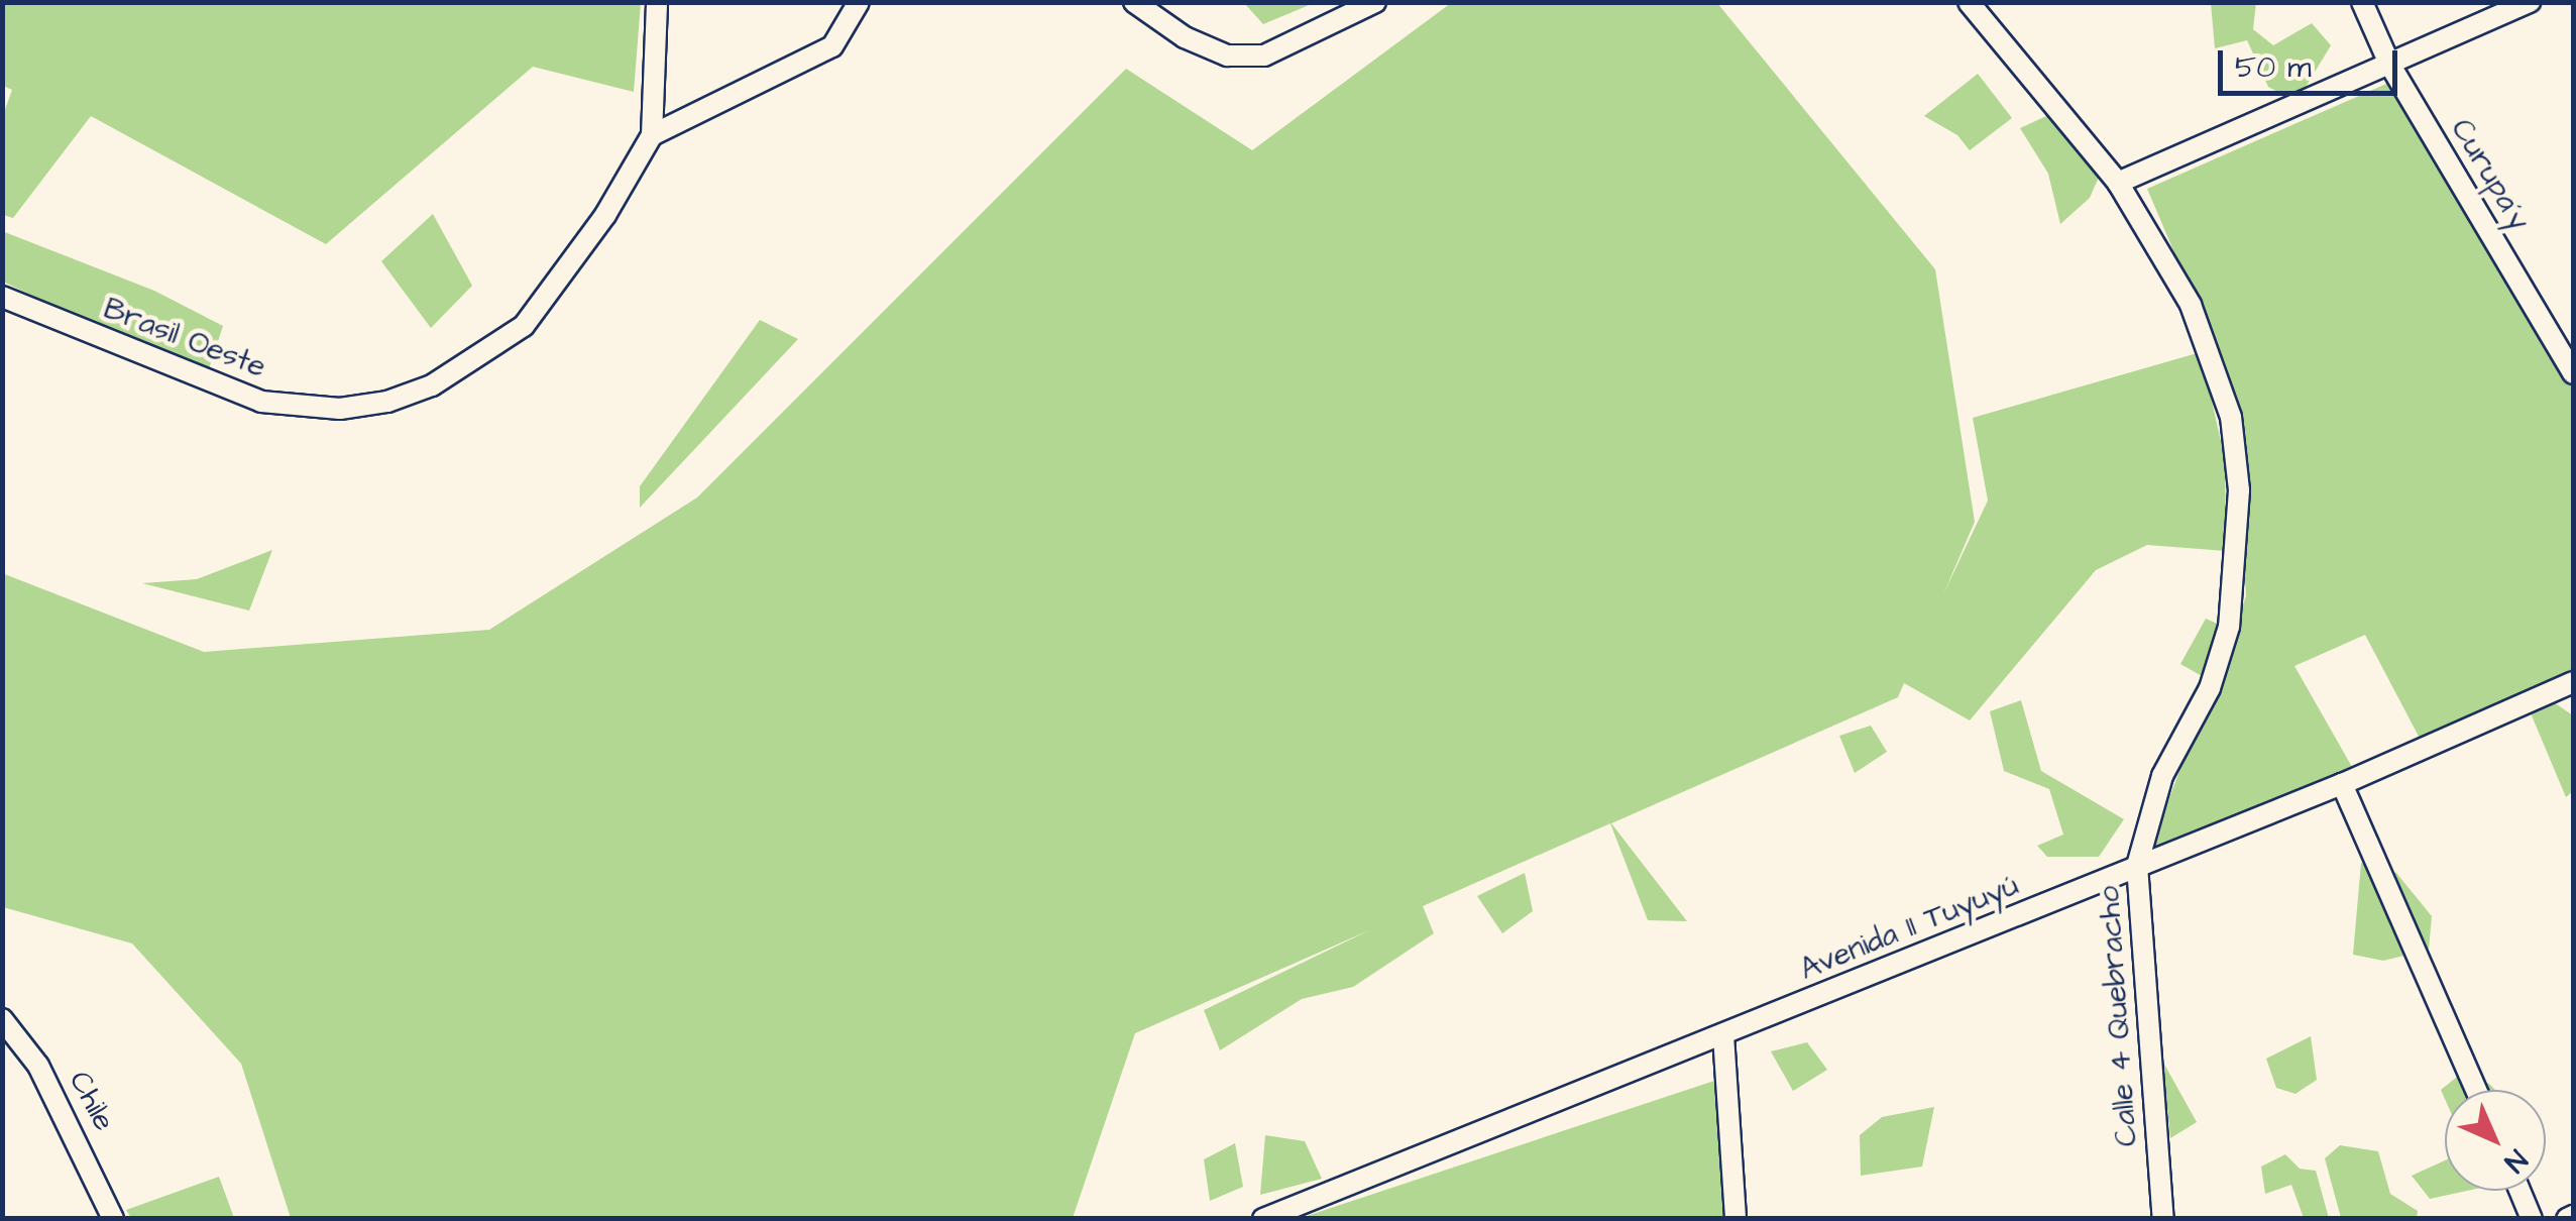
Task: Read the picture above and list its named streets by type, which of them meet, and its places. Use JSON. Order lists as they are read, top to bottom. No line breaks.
{"streets":{"street":["Curupa´y","Brasil Oeste","Avenida 11 Tuyuyú","Calle 4 Quebracho","Chile"]},"crossings":[["Avenida 11 Tuyuyú","Calle 4 Quebracho"]],"scale_bar":"50 m","north":"bottom right"}
